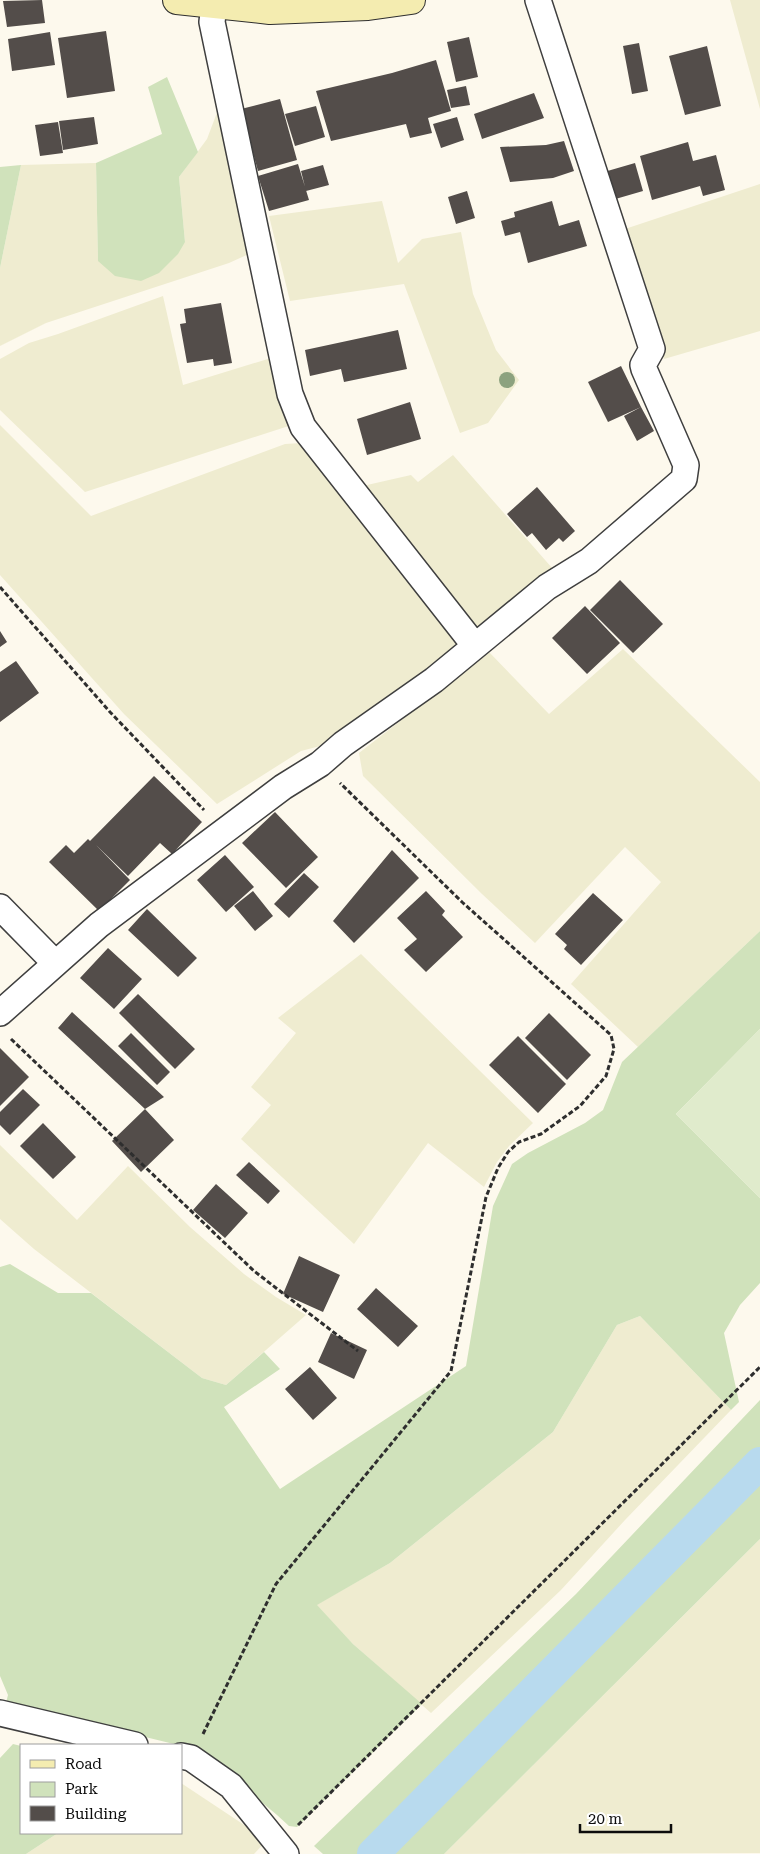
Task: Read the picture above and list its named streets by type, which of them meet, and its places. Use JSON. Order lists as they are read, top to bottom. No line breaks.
{"legend":["Road","Park","Building"],"scale_bar":"20 m"}
